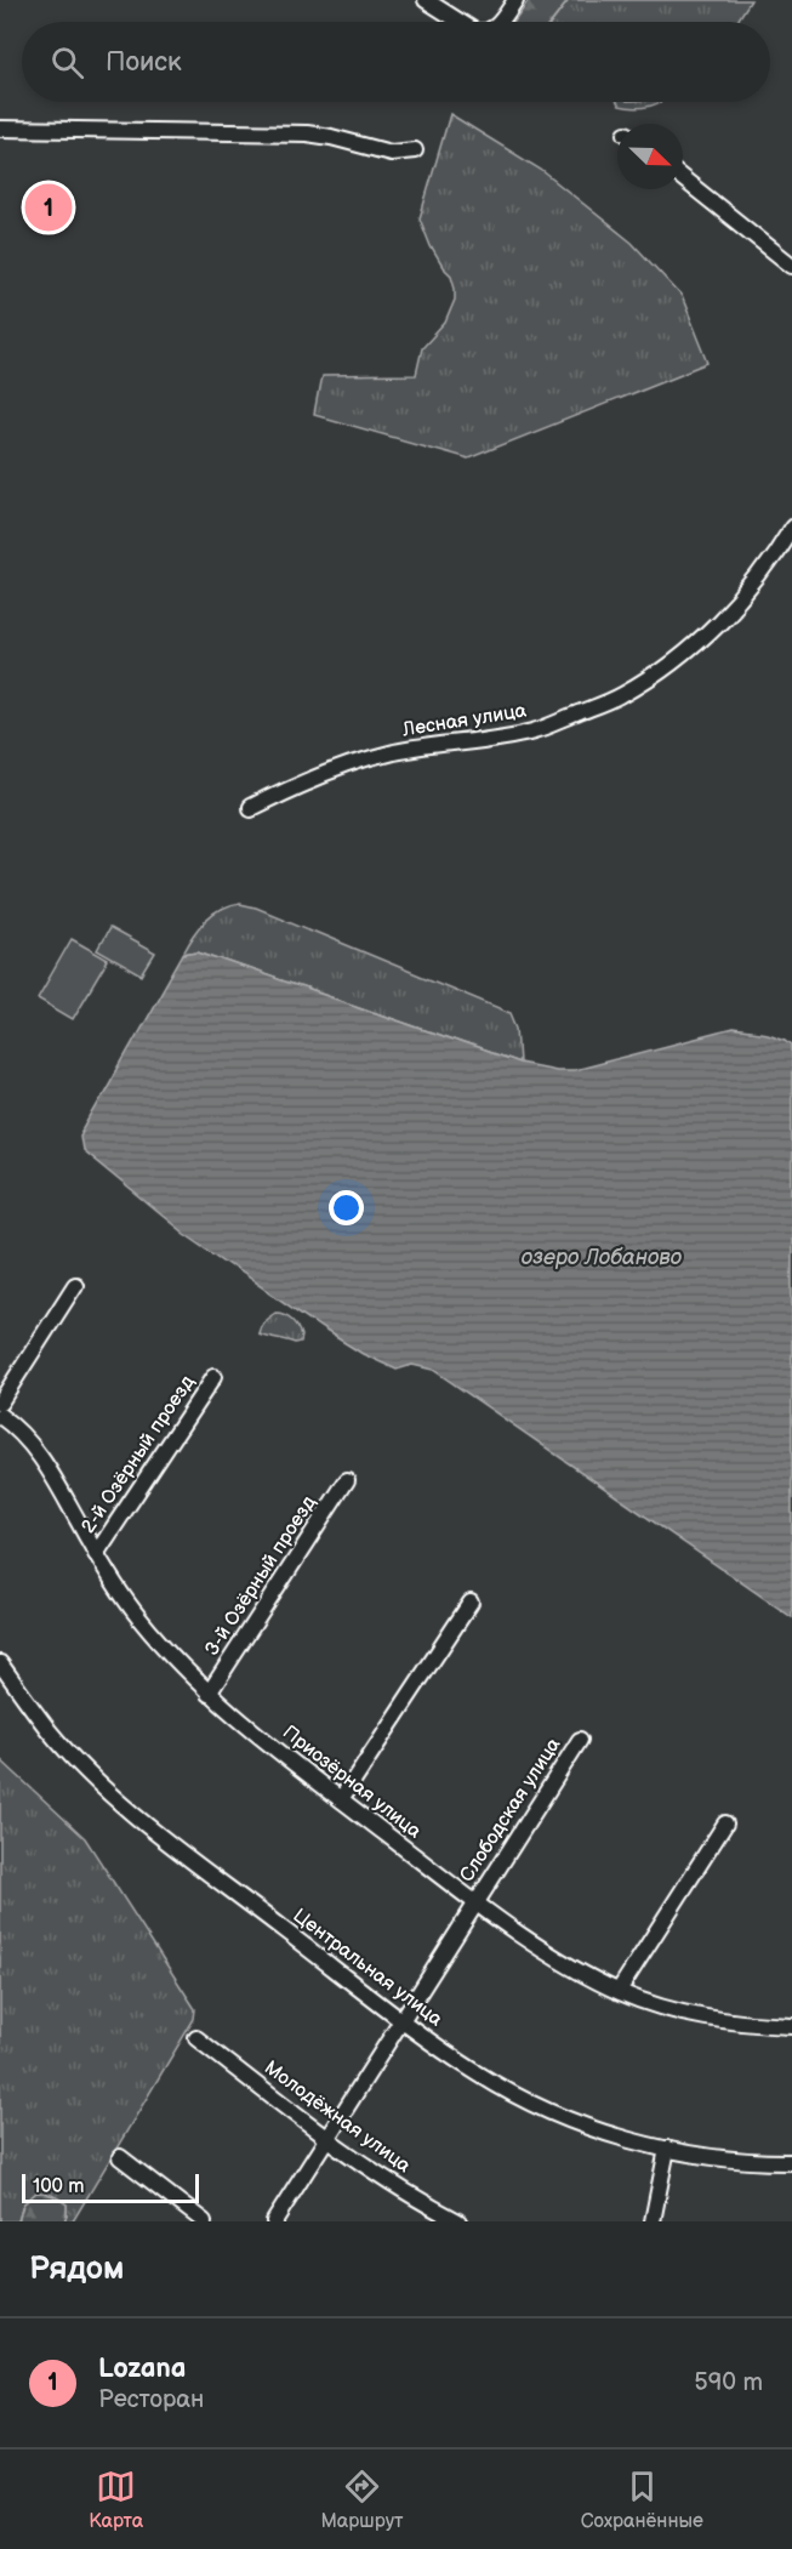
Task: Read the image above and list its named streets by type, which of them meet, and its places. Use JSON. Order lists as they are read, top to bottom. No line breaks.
{"streets":{"street":["Лесная улица","2-й Озёрный проезд","3-й Озёрный проезд","Приозёрная улица","Слободская улица","Центральная улица","Молодёжная улица"]},"crossings":[["2-й Озёрный проезд","Приозёрная улица"],["3-й Озёрный проезд","Приозёрная улица"],["Приозёрная улица","Слободская улица"],["Слободская улица","Центральная улица"],["Слободская улица","Молодёжная улица"]],"water":["озеро Лобаново"],"scale_bar":"100 m","north":"bottom right","page":{"search":"Поиск","pins":"1","scale":"100 m","heading":"Рядом","list":[{"mark":"1","name":"Lozana","note":"Ресторан","value":"590 m"}],"nav":["Карта","Маршрут","Сохранённые"]}}
